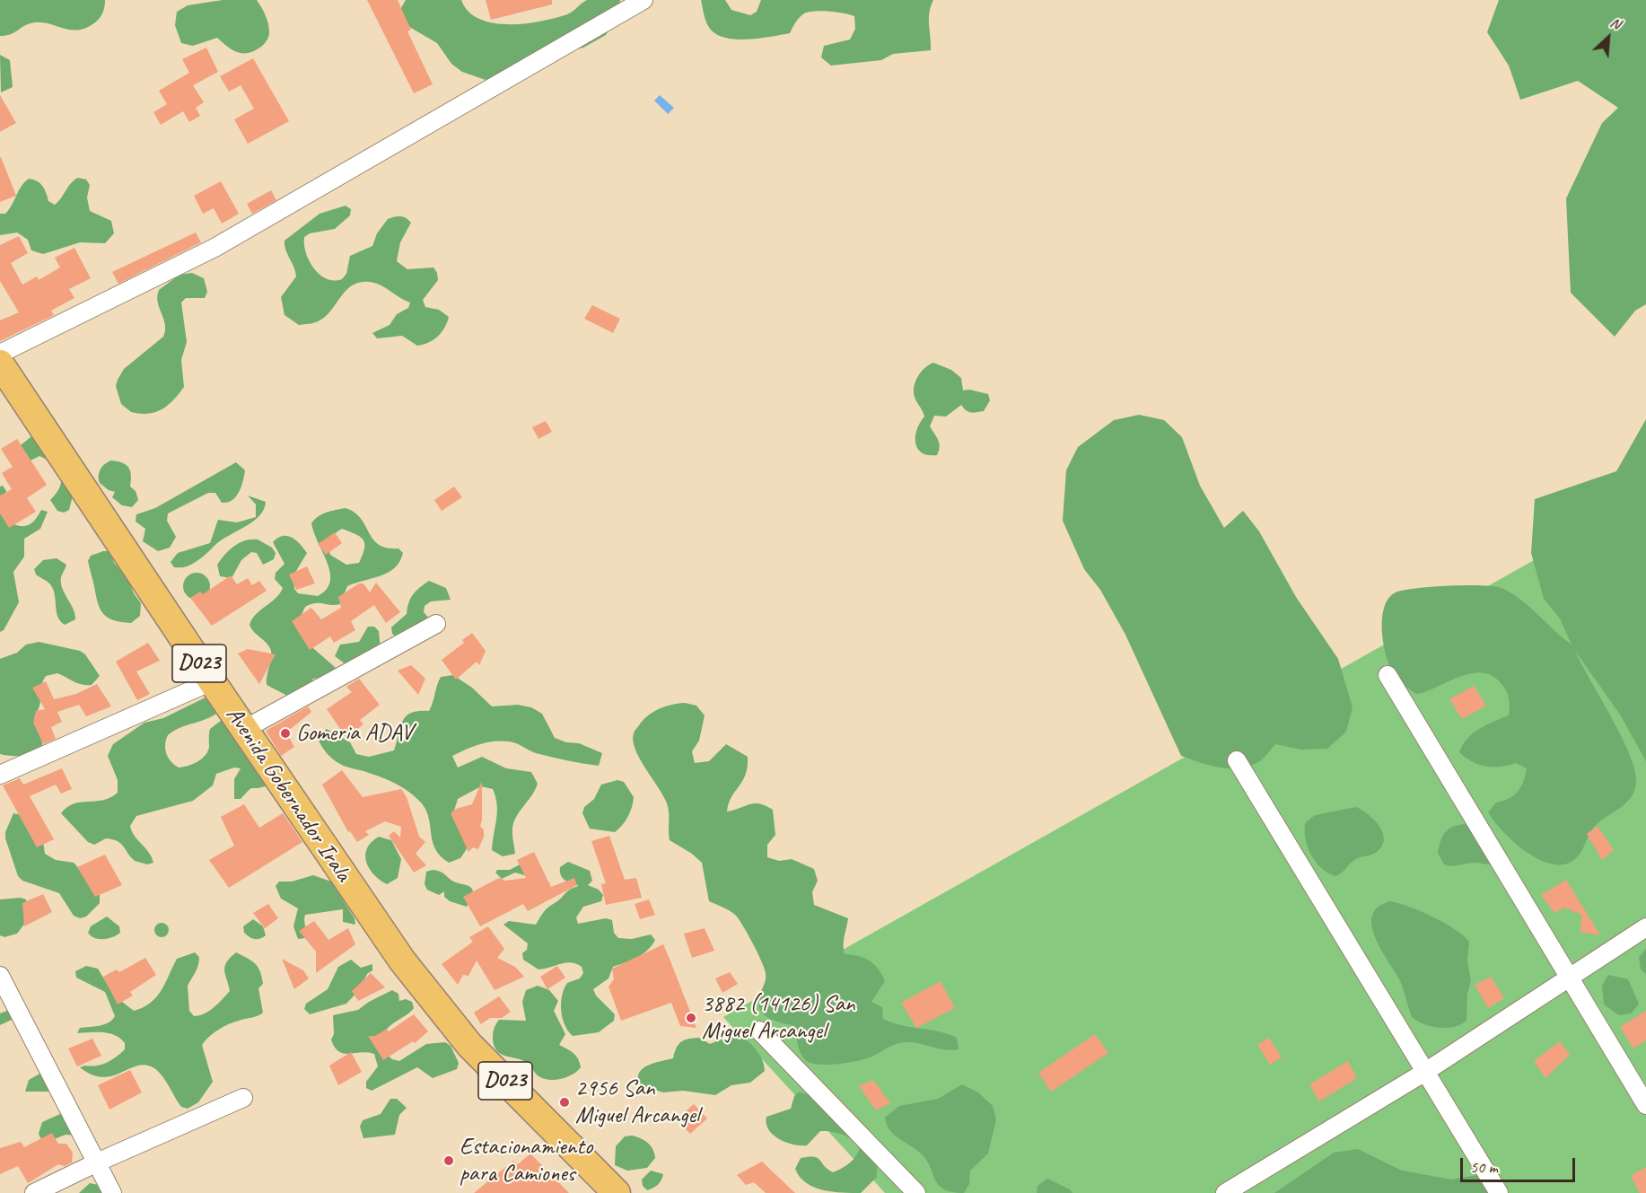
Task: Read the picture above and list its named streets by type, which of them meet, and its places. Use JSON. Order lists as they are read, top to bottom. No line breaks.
{"streets":{"main road":["D023","Avenida Gobernador Irala"]},"places":["Gomeria ADAV","3882 (14126) San Miguel Arcangel","2956 San Miguel Arcangel","Estacionamiento para Camiones"],"scale_bar":"50 m","north":"top right"}
